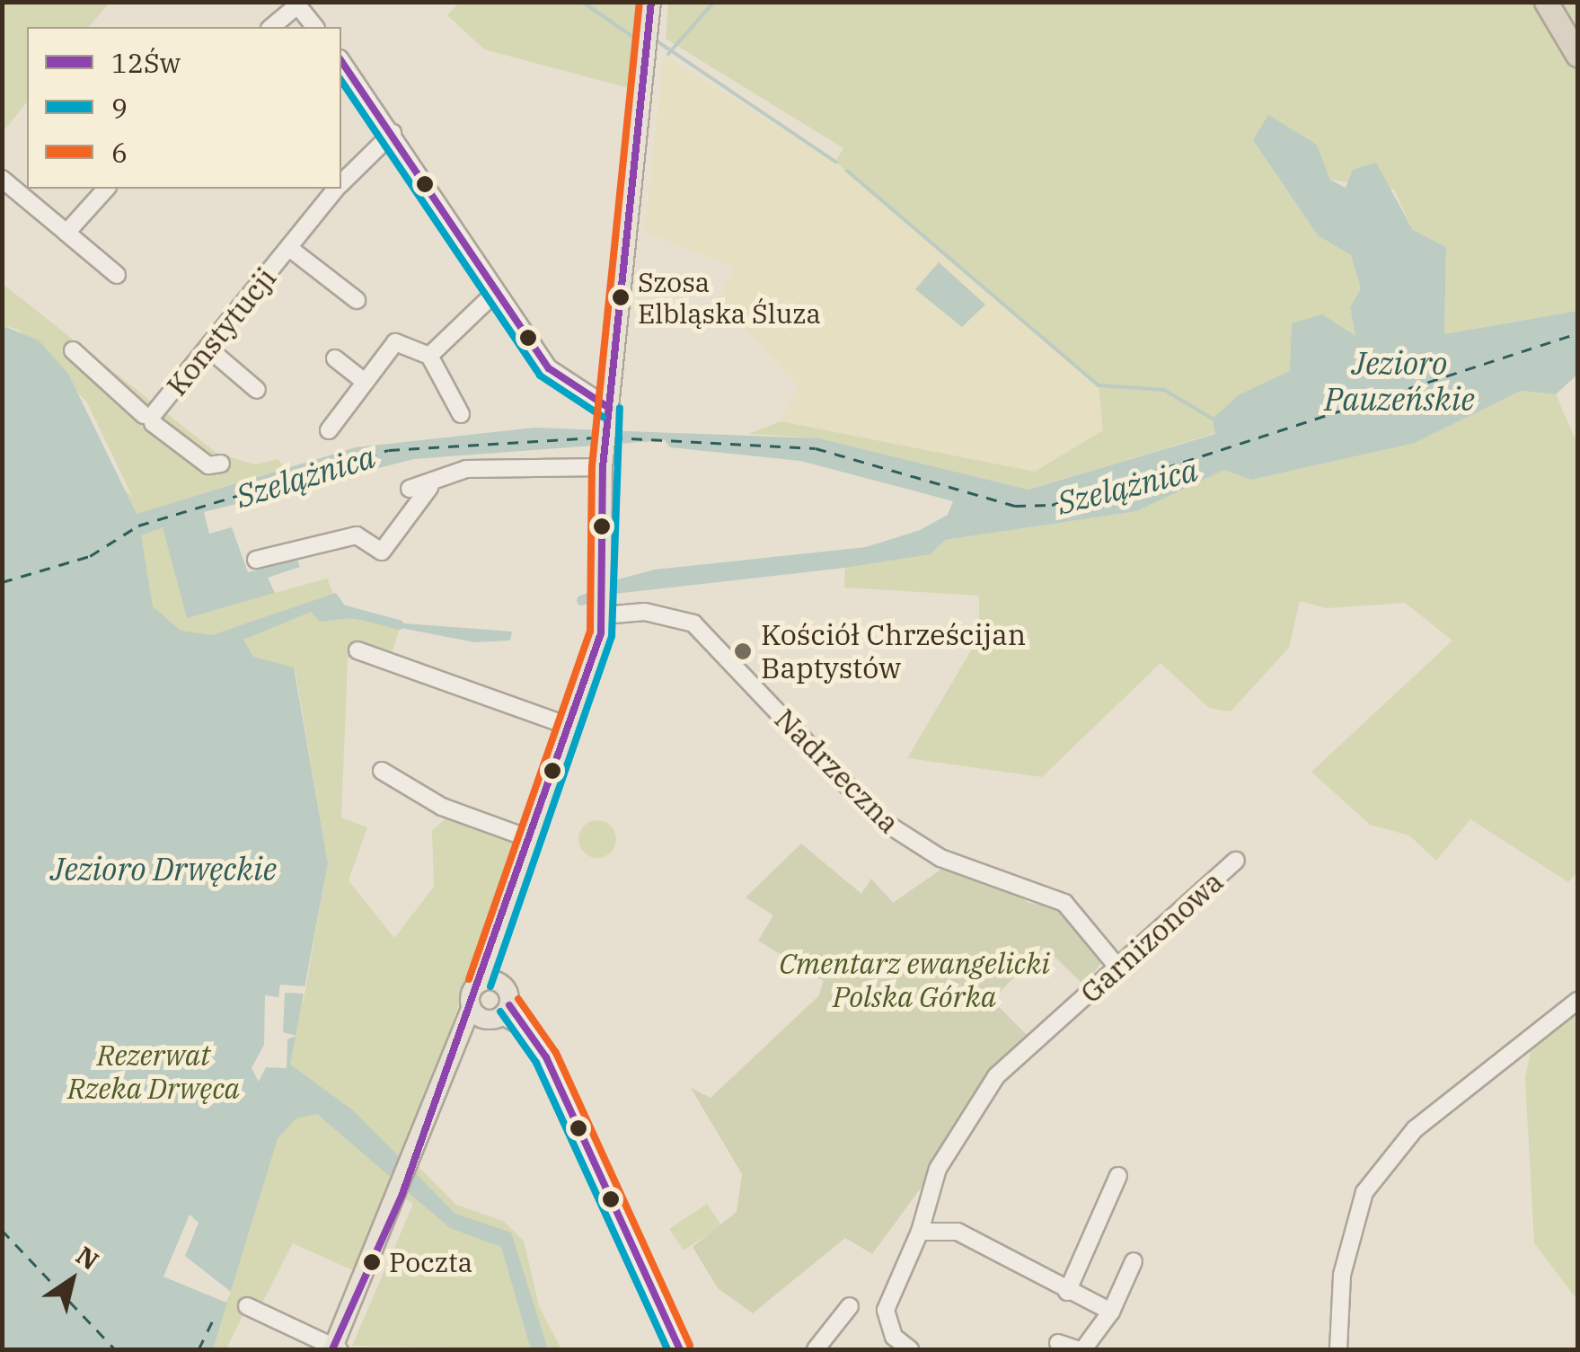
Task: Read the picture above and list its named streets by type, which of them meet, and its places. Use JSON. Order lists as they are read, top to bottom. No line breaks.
{"streets":{"street":["Konstytucji","Nadrzeczna","Garnizonowa"]},"crossings":[["Nadrzeczna","Garnizonowa"]],"water":["Jezioro Pauzeńskie","Szelążnica","Jezioro Drwęckie"],"parks":["Cmentarz ewangelicki Polska Górka","Rezerwat Rzeka Drwęca"],"places":["Szosa Elbląska Śluza","Kościół Chrześcijan Baptystów","Poczta"],"lines":["transit line 12Św","transit line 6","transit line 9"],"legend":["12Św","9","6"],"north":"top right"}
